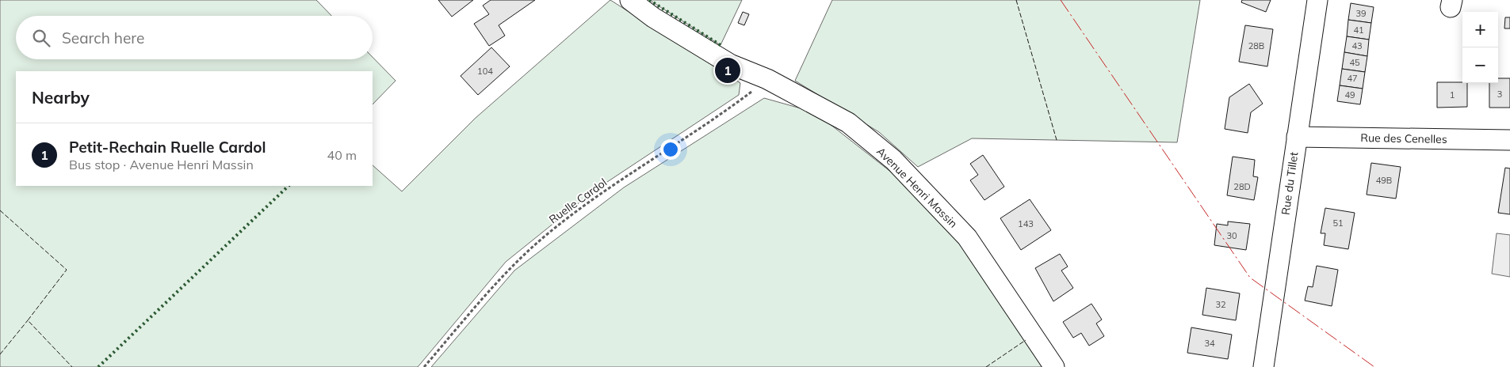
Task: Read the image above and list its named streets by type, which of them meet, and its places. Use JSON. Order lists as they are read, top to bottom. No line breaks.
{"streets":{"street":["Rue des Cenelles","Rue du Tillet","Avenue Henri Massin"],"path":["Ruelle Cardol"]},"crossings":[["Rue des Cenelles","Rue du Tillet"],["Avenue Henri Massin","Ruelle Cardol"]],"house_numbers":["39","41","28B","43","45","104","47","3","49","1","49B","28D","51","143","30","32","34"],"page":{"map_buttons":["+","−"],"search":"Search here","pins":"1","heading":"Nearby","list":[{"mark":"1","name":"Petit-Rechain Ruelle Cardol","note":"Bus stop · Avenue Henri Massin","value":"40 m"}]}}
